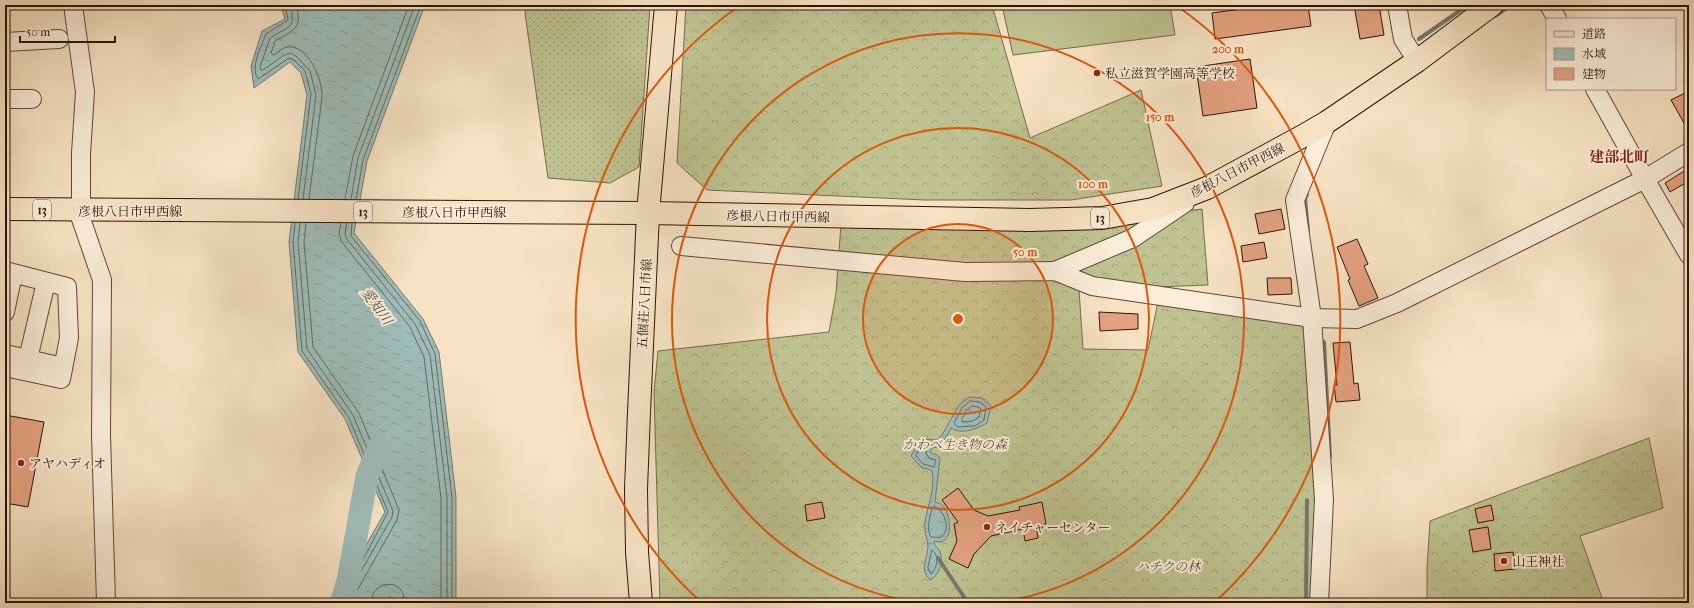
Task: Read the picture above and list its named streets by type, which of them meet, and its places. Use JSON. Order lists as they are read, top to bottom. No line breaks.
{"streets":{"main road":["彦根八日市甲西線","13","五個荘八日市線"]},"crossings":[["彦根八日市甲西線","五個荘八日市線"]],"districts":["建部北町"],"water":["愛知川"],"parks":["かわべ生き物の森","ハチクの林"],"places":["私立滋賀学園高等学校","アヤハディオ","ネイチャーセンター","山王神社"],"legend":["道路","水域","建物"],"scale_bar":"50 m","rings":["200 m","150 m","100 m","50 m"]}
